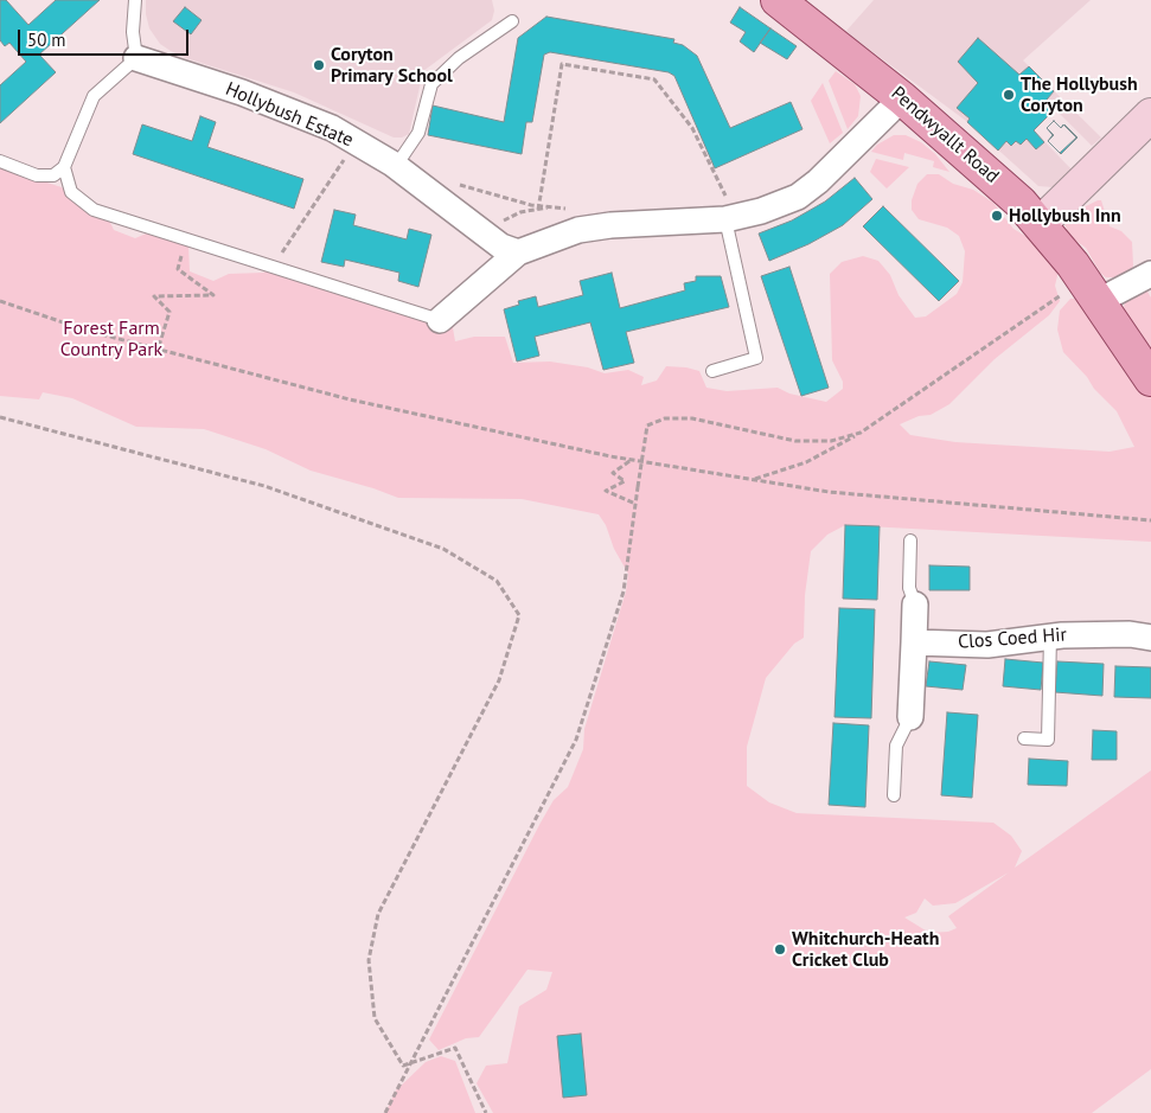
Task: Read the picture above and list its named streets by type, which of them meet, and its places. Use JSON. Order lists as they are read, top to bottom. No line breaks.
{"streets":{"main road":["Pendwyallt Road"],"street":["Hollybush Estate","Clos Coed Hir"]},"parks":["Forest Farm Country Park"],"places":["Coryton Primary School","The Hollybush Coryton","Hollybush Inn","Whitchurch-Heath Cricket Club"],"scale_bar":"50 m"}
